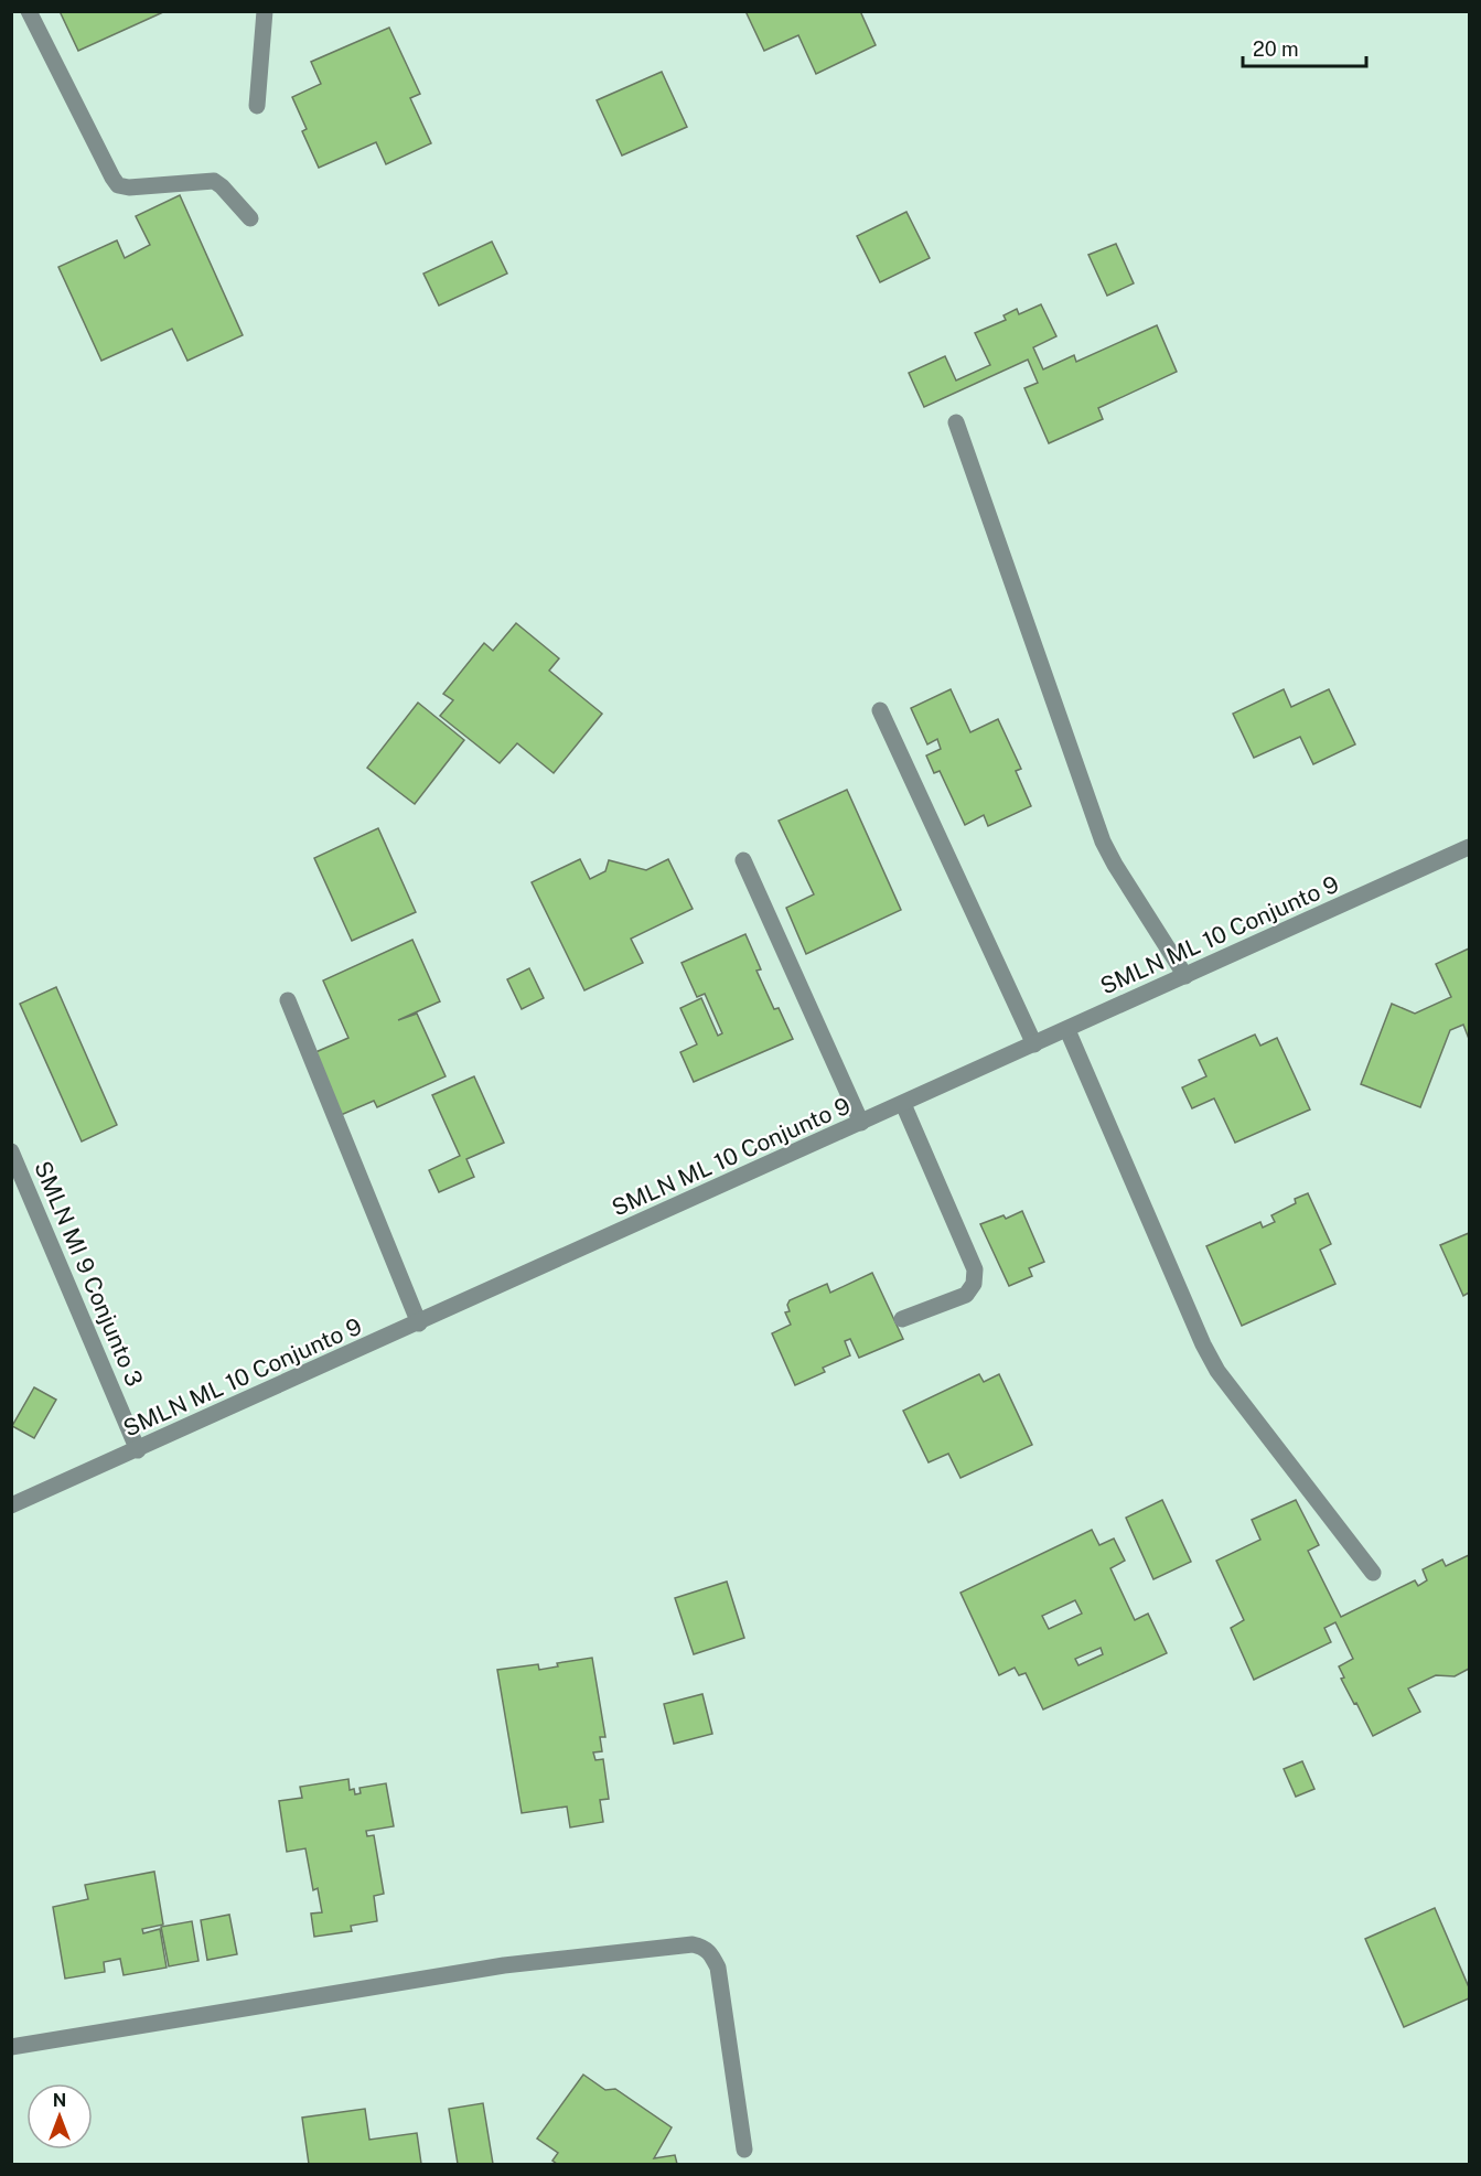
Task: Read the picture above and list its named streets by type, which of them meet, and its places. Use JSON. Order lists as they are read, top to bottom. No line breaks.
{"streets":{"street":["SMLN ML 10 Conjunto 9","SMLN MI 9 Conjunto 3"]},"crossings":[["SMLN ML 10 Conjunto 9","SMLN MI 9 Conjunto 3"]],"scale_bar":"20 m","north":"top"}
